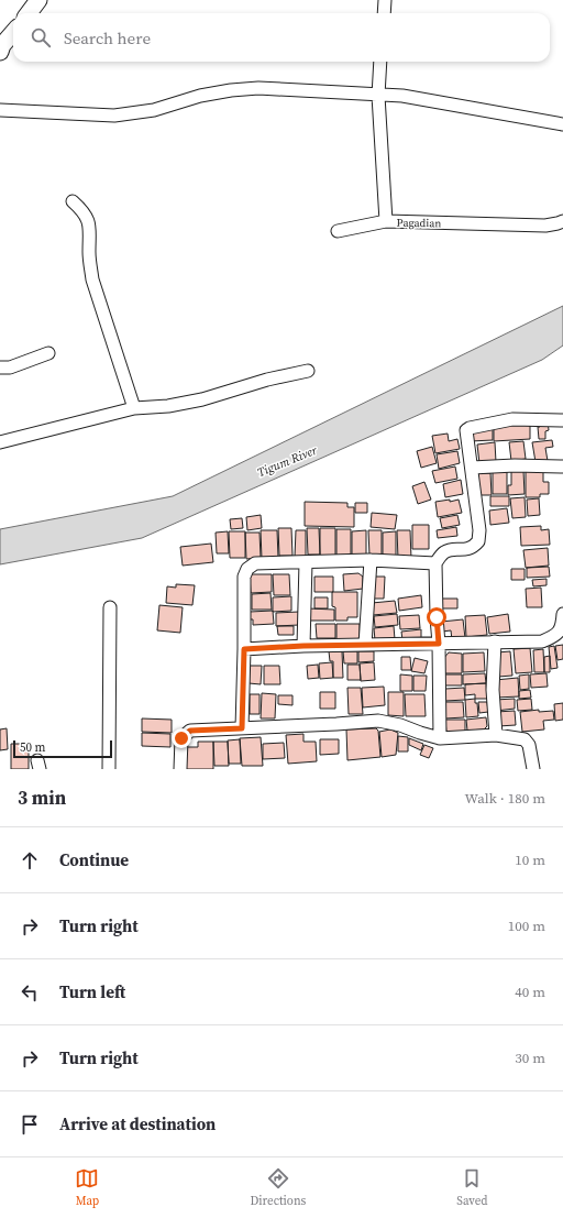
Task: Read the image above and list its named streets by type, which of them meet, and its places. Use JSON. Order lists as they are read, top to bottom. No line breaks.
{"streets":{"street":["Pagadian"]},"water":["Tigum River"],"scale_bar":"50 m","page":{"search":"Search here","scale":"50 m","heading":["3 min","Walk · 180 m"],"list":[["Continue","10 m"],["Turn right","100 m"],["Turn left","40 m"],["Turn right","30 m"],"Arrive at destination"],"nav":["Map","Directions","Saved"]}}
